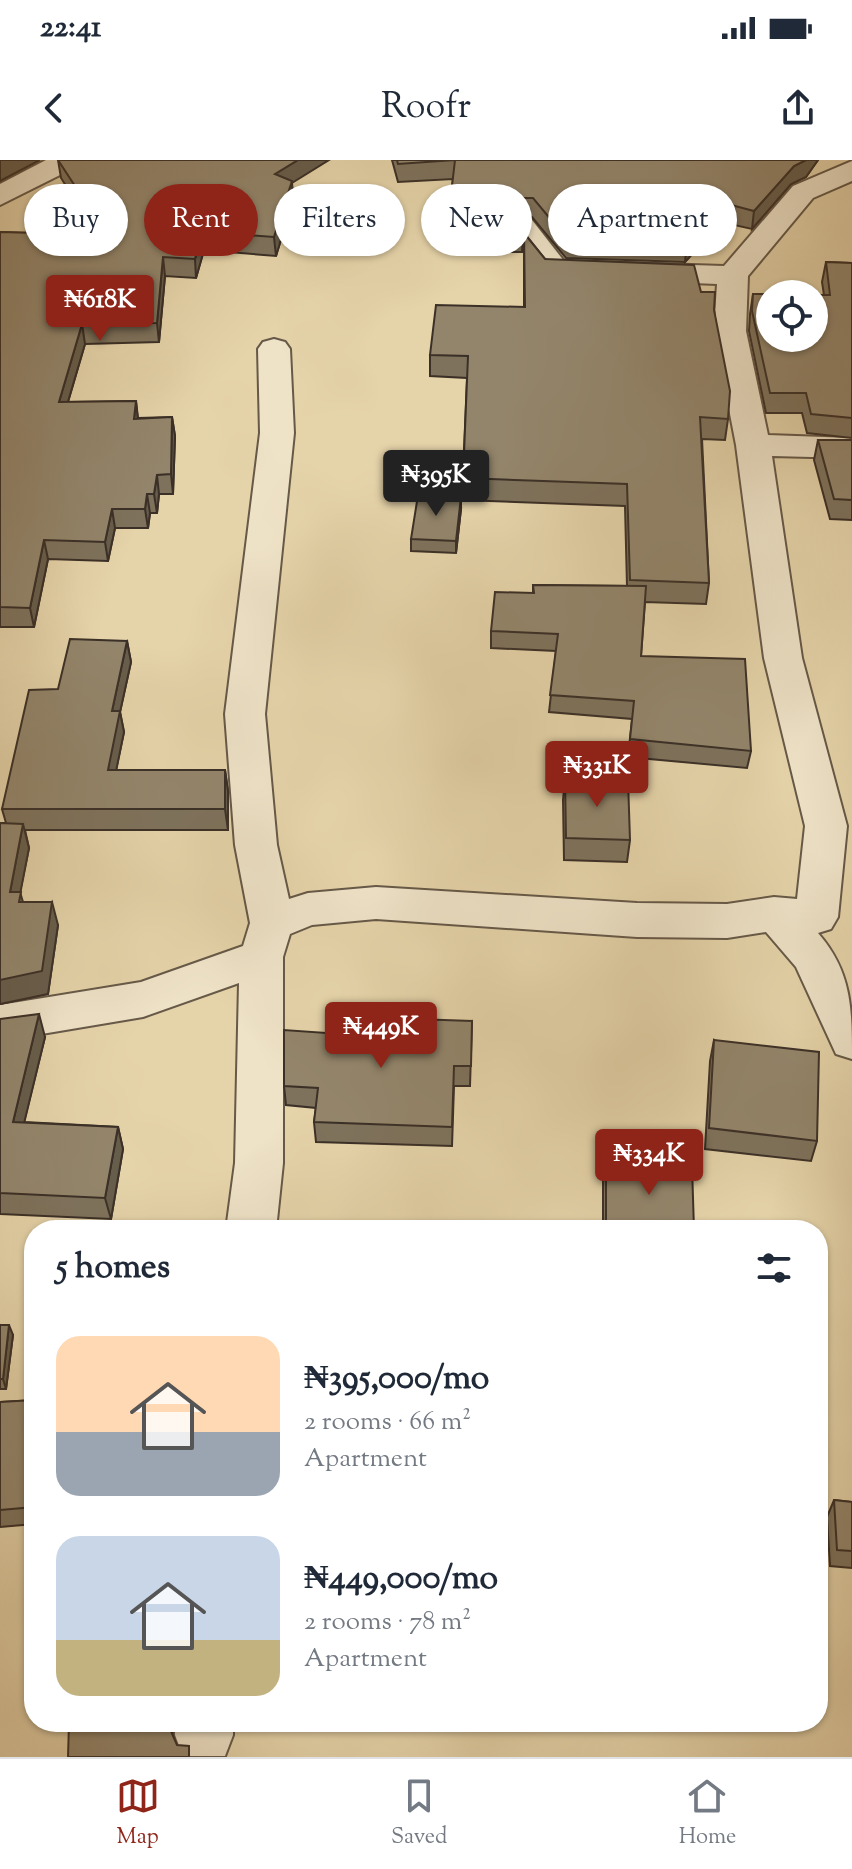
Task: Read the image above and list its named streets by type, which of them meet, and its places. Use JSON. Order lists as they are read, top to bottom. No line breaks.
{"page":{"status":"22:41","header":"Roofr","chip":["Buy","Rent","Filters","New","Apartment"],"price":["₦618K","₦395K","₦331K","₦449K","₦334K"],"heading":"5 homes","list":[{"name":"₦395,000/mo","note":"2 rooms · 66 m² · Apartment"},{"name":"₦449,000/mo","note":"2 rooms · 78 m² · Apartment"}],"tabs":["Map","Saved","Home"]}}
